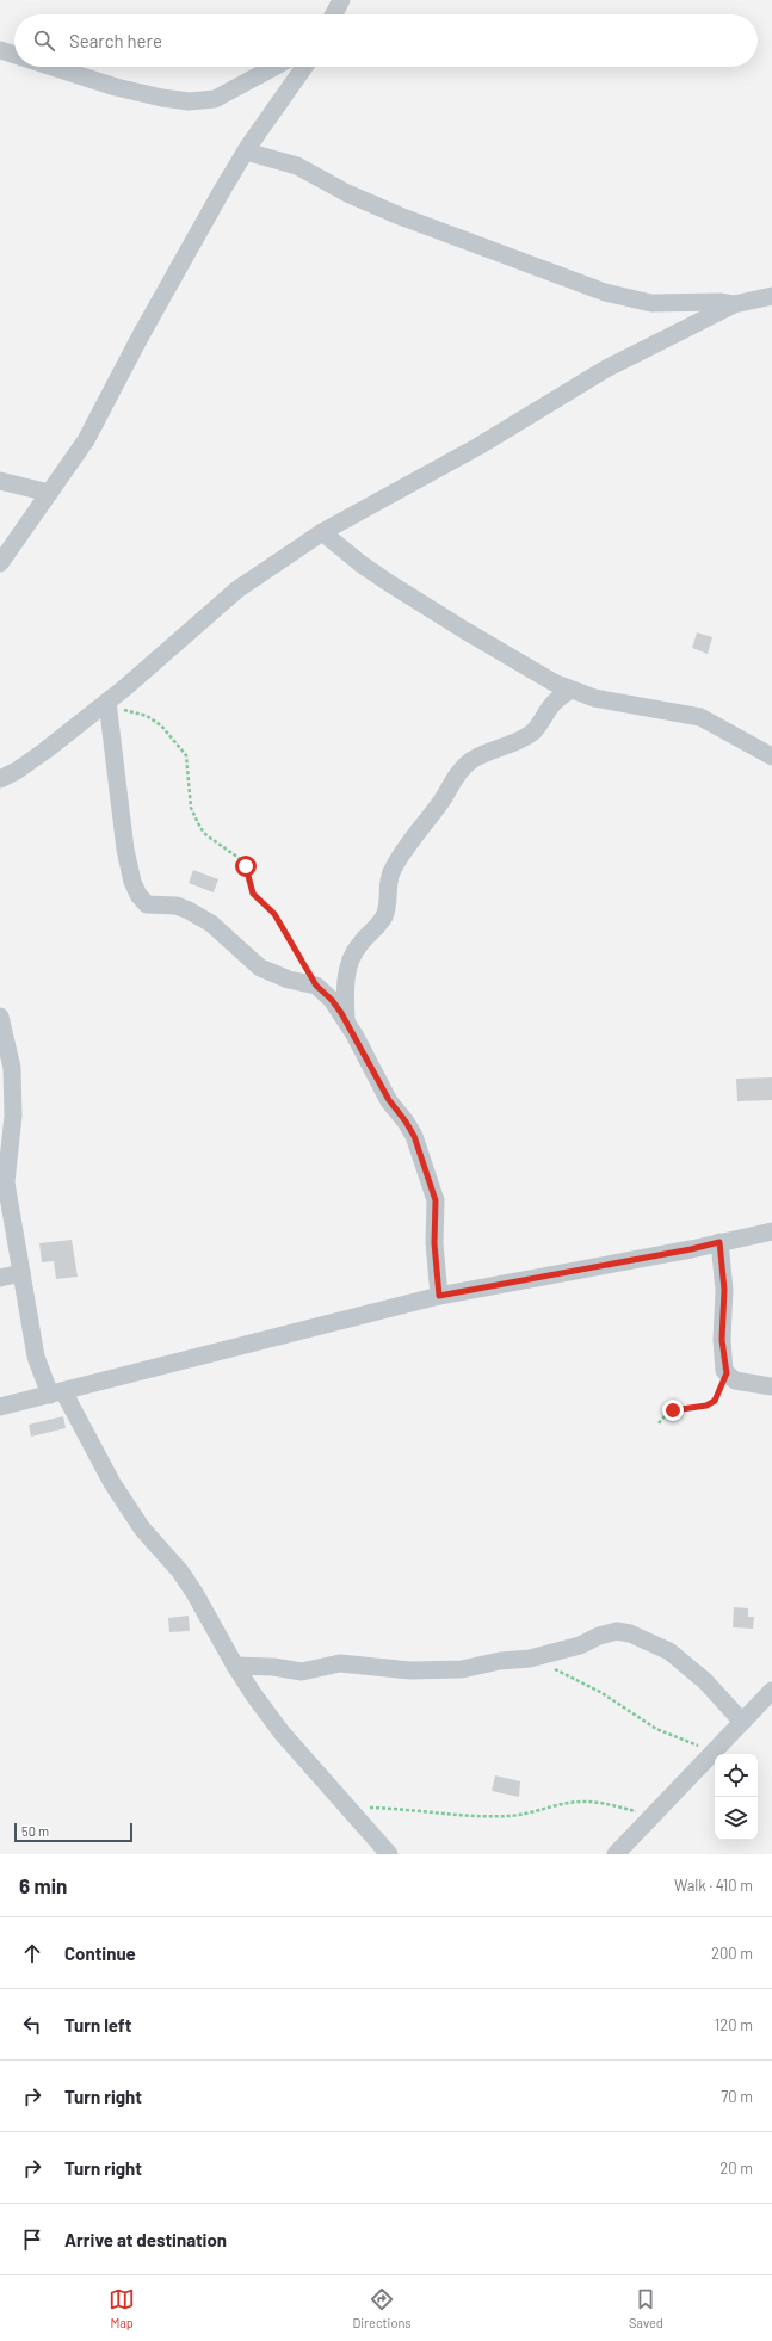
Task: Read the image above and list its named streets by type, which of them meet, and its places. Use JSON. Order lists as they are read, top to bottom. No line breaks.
{"scale_bar":"50 m","page":{"search":"Search here","scale":"50 m","heading":["6 min","Walk · 410 m"],"list":[["Continue","200 m"],["Turn left","120 m"],["Turn right","70 m"],["Turn right","20 m"],"Arrive at destination"],"nav":["Map","Directions","Saved"]}}
